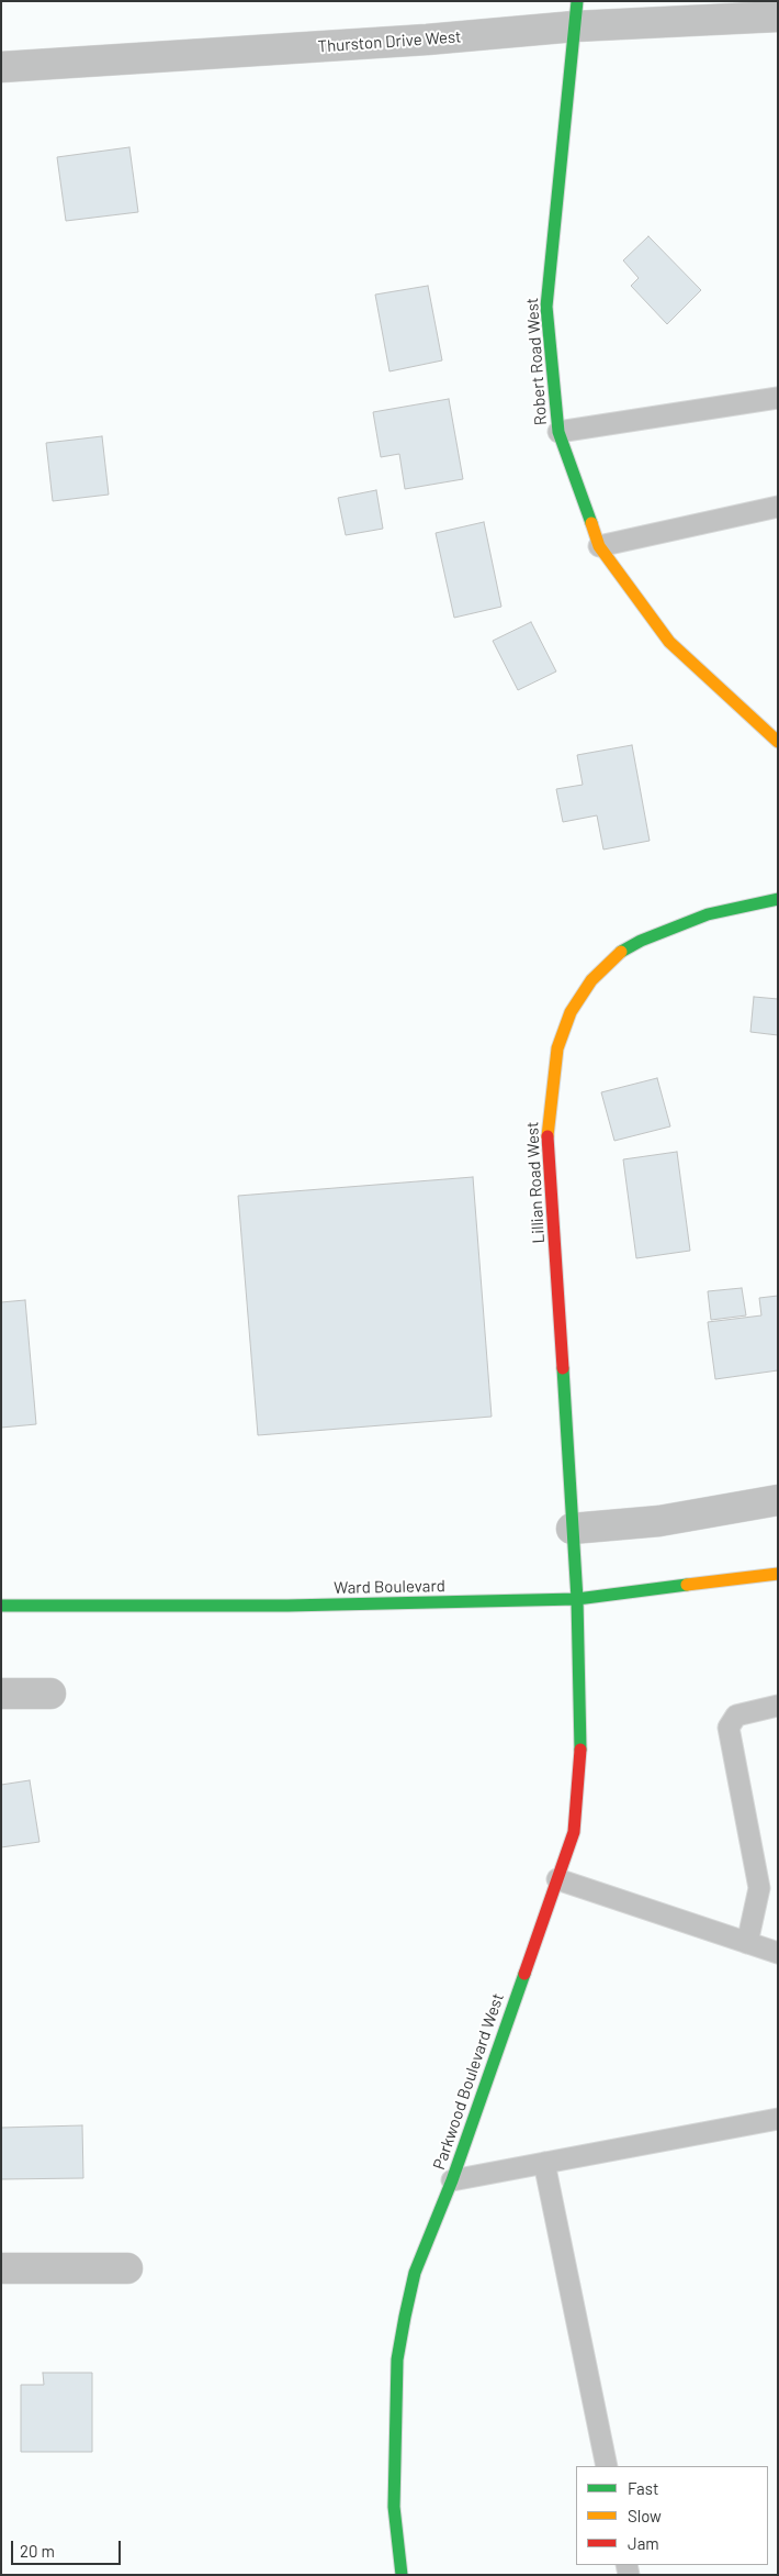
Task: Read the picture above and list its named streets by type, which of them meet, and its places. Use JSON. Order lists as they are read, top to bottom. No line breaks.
{"streets":{"street":["Thurston Drive West","Robert Road West","Lillian Road West","Ward Boulevard","Parkwood Boulevard West"]},"crossings":[["Thurston Drive West","Robert Road West"],["Lillian Road West","Ward Boulevard"],["Lillian Road West","Parkwood Boulevard West"],["Ward Boulevard","Parkwood Boulevard West"]],"legend":["Fast","Slow","Jam"],"scale_bar":"20 m"}
